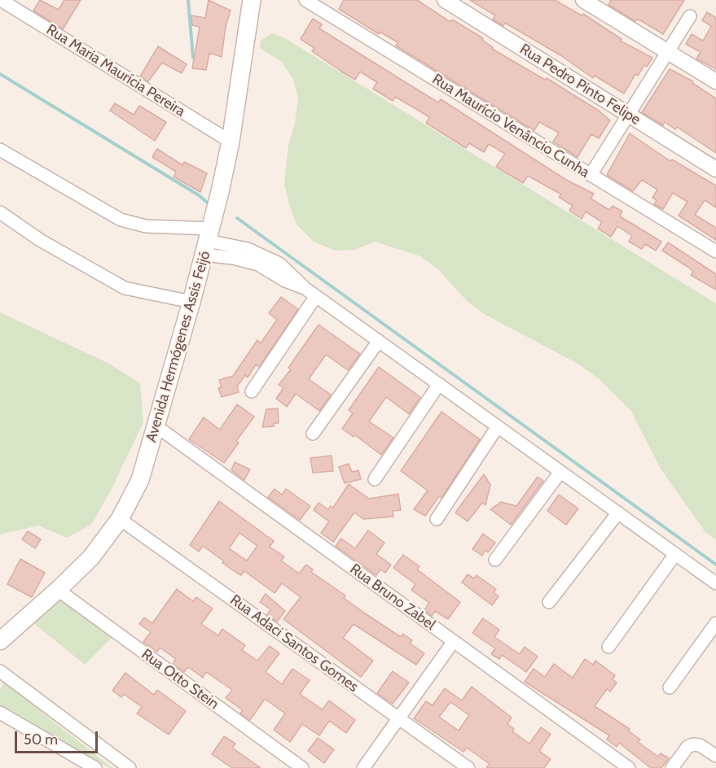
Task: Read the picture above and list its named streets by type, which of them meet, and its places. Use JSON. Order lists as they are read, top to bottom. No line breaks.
{"streets":{"main road":["Avenida Hermógenes Assis Feijó"],"street":["Rua Maria Maurícia Pereira","Rua Pedro Pinto Felipe","Rua Maurício Venâncio Cunha","Rua Bruno Zabel","Rua Adaci Santos Gomes","Rua Otto Stein"]},"crossings":[["Rua Maria Maurícia Pereira","Avenida Hermógenes Assis Feijó"],["Avenida Hermógenes Assis Feijó","Rua Bruno Zabel"],["Avenida Hermógenes Assis Feijó","Rua Adaci Santos Gomes"],["Avenida Hermógenes Assis Feijó","Rua Otto Stein"]],"scale_bar":"50 m"}
